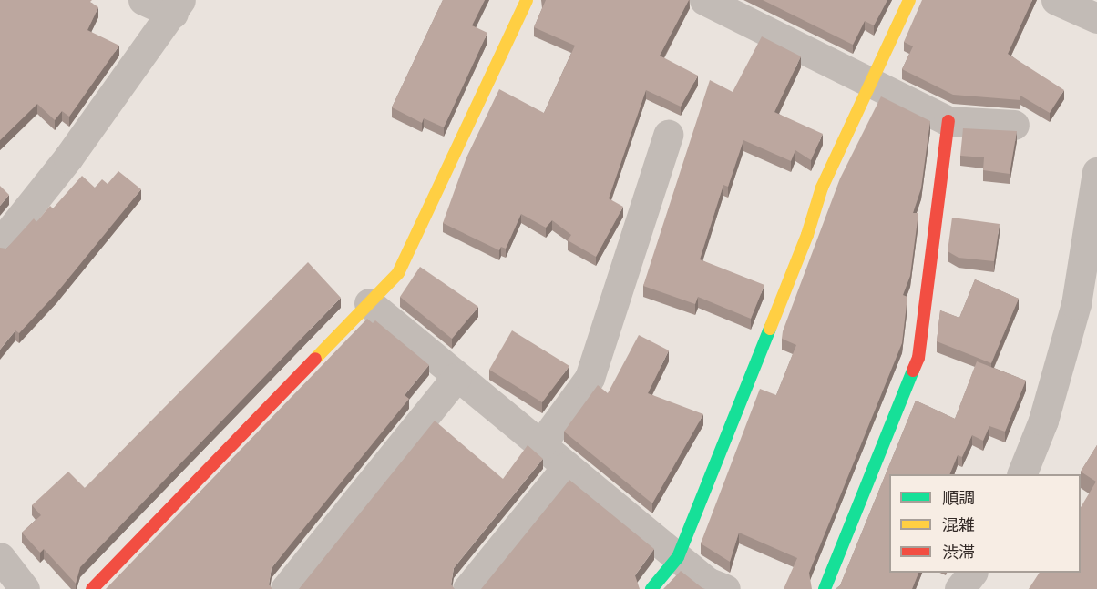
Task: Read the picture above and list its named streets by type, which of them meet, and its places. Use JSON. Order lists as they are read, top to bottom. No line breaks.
{"legend":["順調","混雑","渋滞"]}
